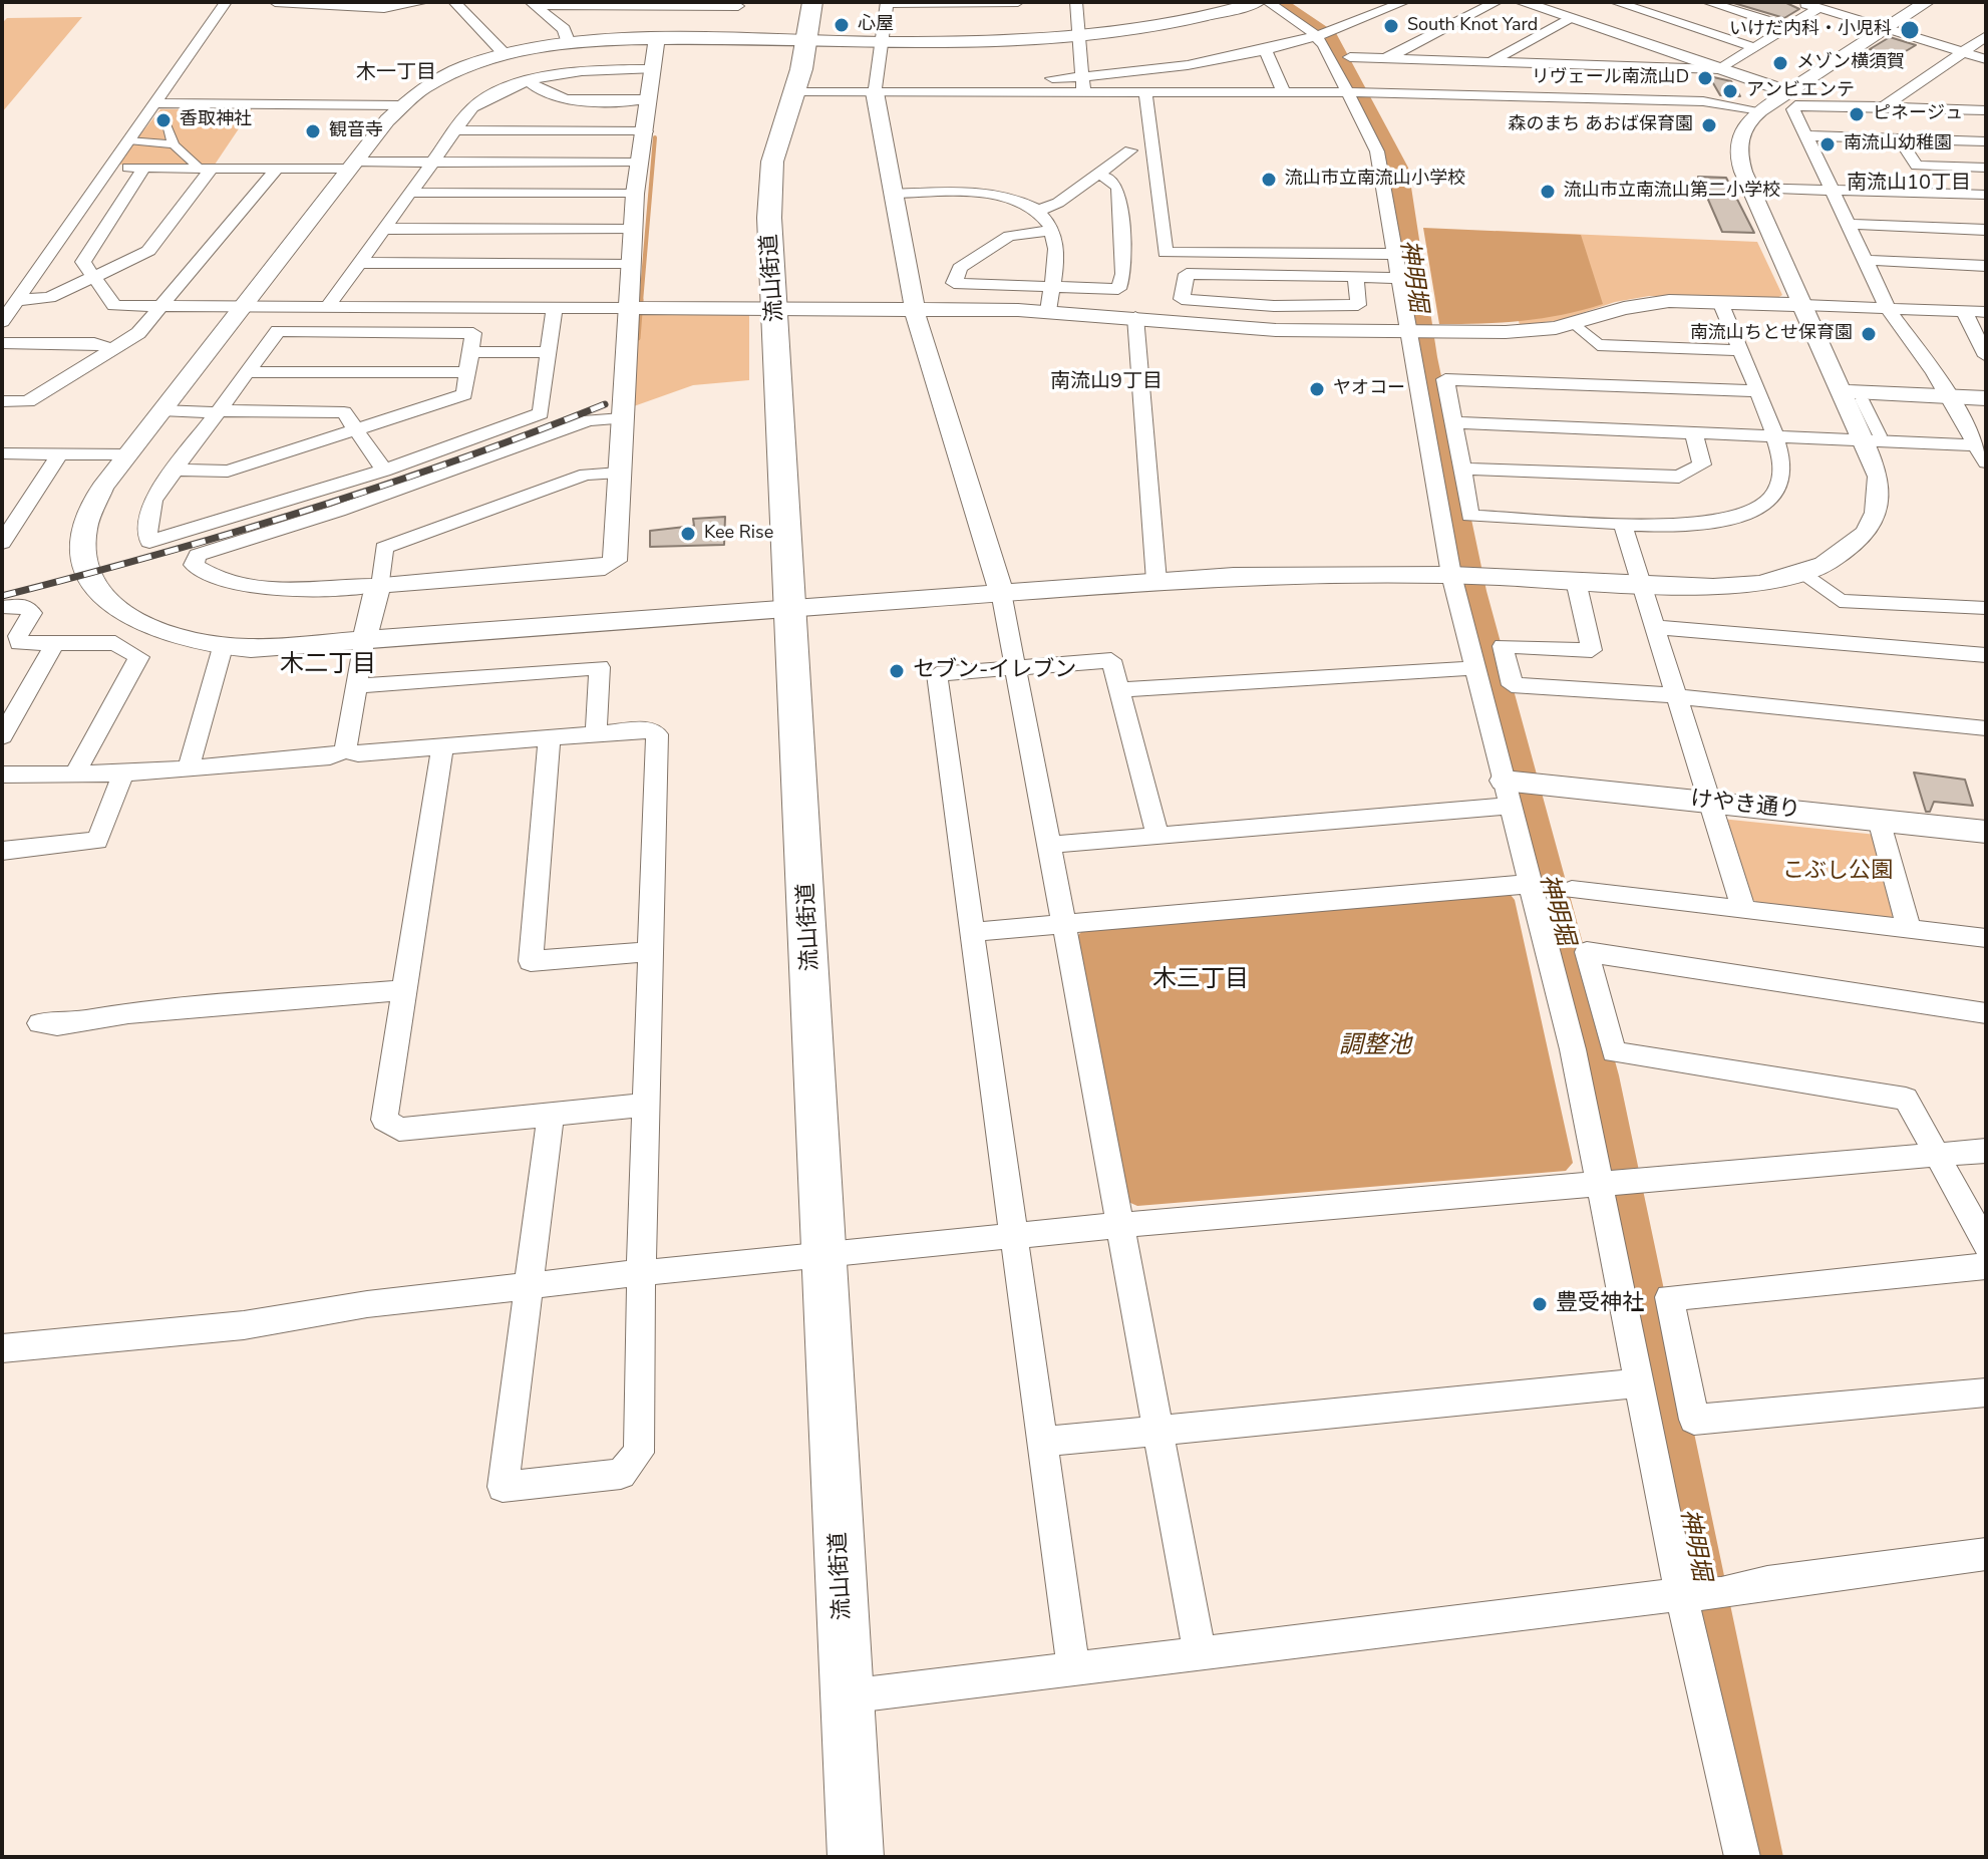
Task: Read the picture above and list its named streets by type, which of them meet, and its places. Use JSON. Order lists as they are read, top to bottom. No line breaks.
{"streets":{"main road":["流山街道"],"street":["けやき通り"]},"districts":["木一丁目","南流山10丁目","南流山9丁目","木二丁目","木三丁目"],"water":["神明堀","調整池"],"parks":["こぶし公園"],"places":["心屋","South Knot Yard","いけだ内科・小児科","メゾン横須賀","リヴェール南流山D","アンビエンテ","ピネージュ","香取神社","森のまち あおば保育園","観音寺","南流山幼稚園","流山市立南流山小学校","流山市立南流山第二小学校","南流山ちとせ保育園","ヤオコー","Kee Rise","セブン-イレブン","豊受神社"]}
